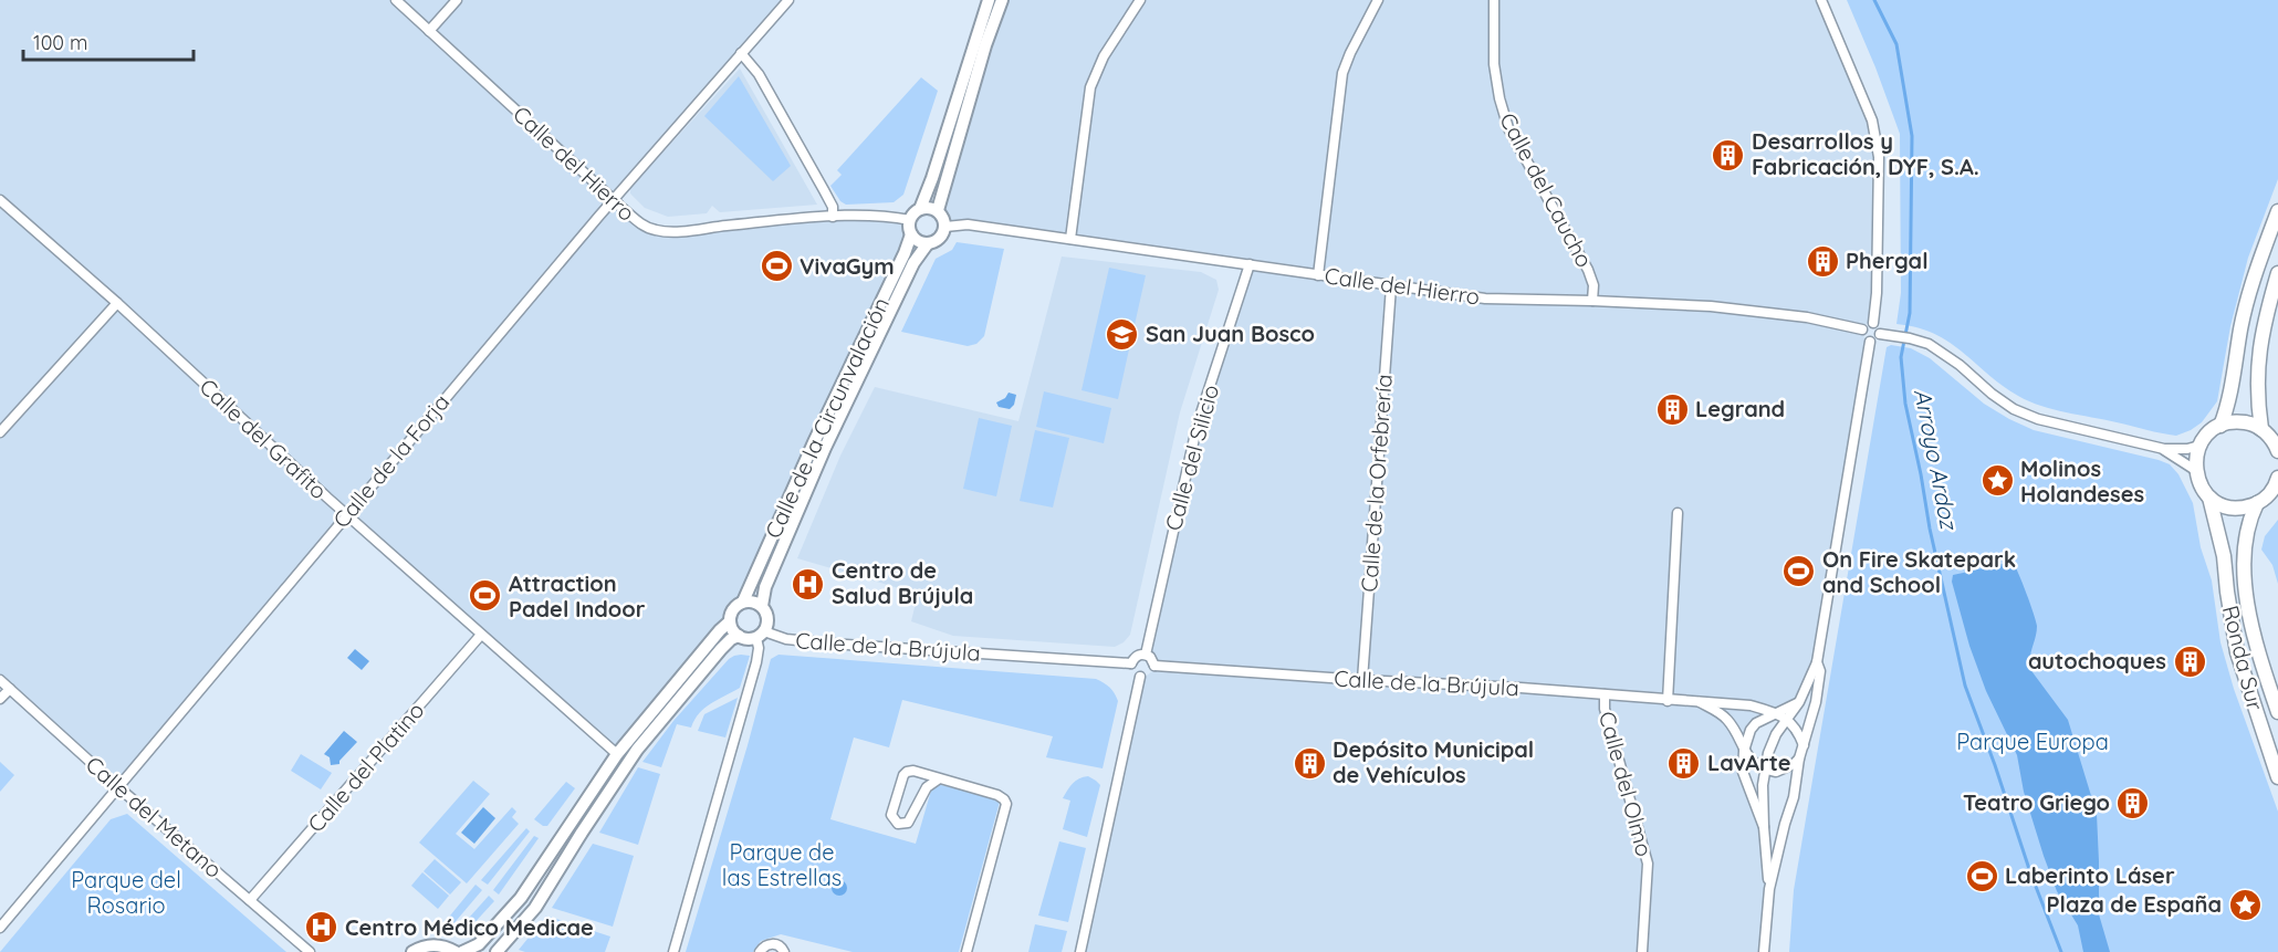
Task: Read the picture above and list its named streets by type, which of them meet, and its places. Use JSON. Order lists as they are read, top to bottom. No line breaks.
{"streets":{"main road":["Ronda Sur"],"street":["Calle del Hierro","Calle del Caucho","Calle de la Circunvalación","Calle del Grafito","Calle del Silicio","Calle de la Forja","Calle de la Orfebrería","Calle de la Brújula","Calle del Platino","Calle del Olmo","Calle del Metano"]},"crossings":[["Calle del Hierro","Calle del Caucho"],["Calle del Hierro","Calle de la Circunvalación"],["Calle del Hierro","Calle del Silicio"],["Calle del Hierro","Calle de la Forja"],["Calle del Hierro","Calle de la Orfebrería"],["Calle de la Circunvalación","Calle de la Brújula"],["Calle del Grafito","Calle de la Forja"],["Calle del Grafito","Calle del Platino"],["Calle del Silicio","Calle de la Brújula"],["Calle de la Forja","Calle del Metano"],["Calle de la Orfebrería","Calle de la Brújula"],["Calle de la Brújula","Calle del Olmo"],["Calle del Platino","Calle del Metano"]],"water":["Arroyo Ardoz"],"parks":["Parque Europa","Parque de las Estrellas","Parque del Rosario"],"places":{"building":["Desarrollos y Fabricación, DYF, S.A.","Phergal","Legrand","autochoques","Depósito Municipal de Vehículos","LavArte","Teatro Griego"],"sports":["VivaGym","On Fire Skatepark and School","Attraction Padel Indoor","Laberinto Láser"],"school or university":["San Juan Bosco"],"place":["Molinos Holandeses","Plaza de España"],"hospital":["Centro de Salud Brújula","Centro Médico Medicae"]},"scale_bar":"100 m"}
